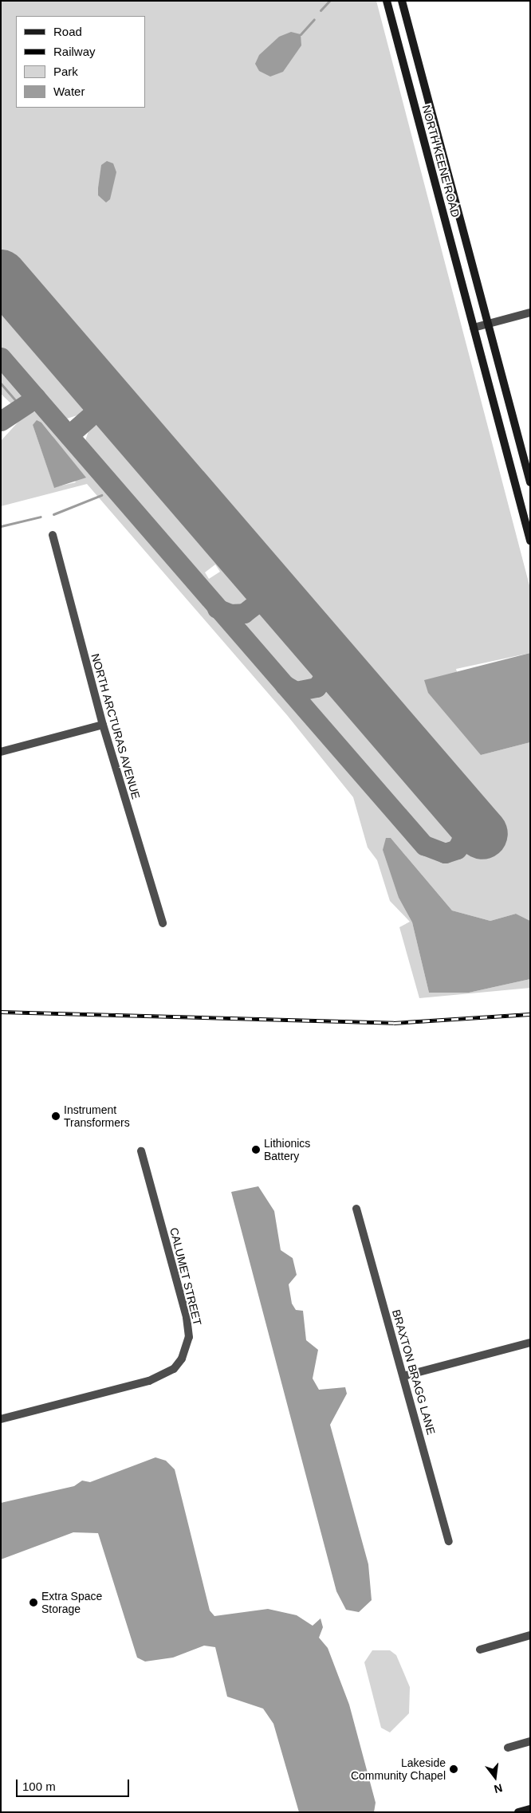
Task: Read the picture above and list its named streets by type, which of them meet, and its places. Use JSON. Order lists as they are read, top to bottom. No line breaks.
{"streets":{"main road":["NORTH KEENE ROAD"],"street":["NORTH ARCTURAS AVENUE","CALUMET STREET","BRAXTON BRAGG LANE"]},"places":["Instrument Transformers","Lithionics Battery","Extra Space Storage","Lakeside Community Chapel"],"legend":["Road","Railway","Park","Water"],"scale_bar":"100 m","north":"bottom"}
